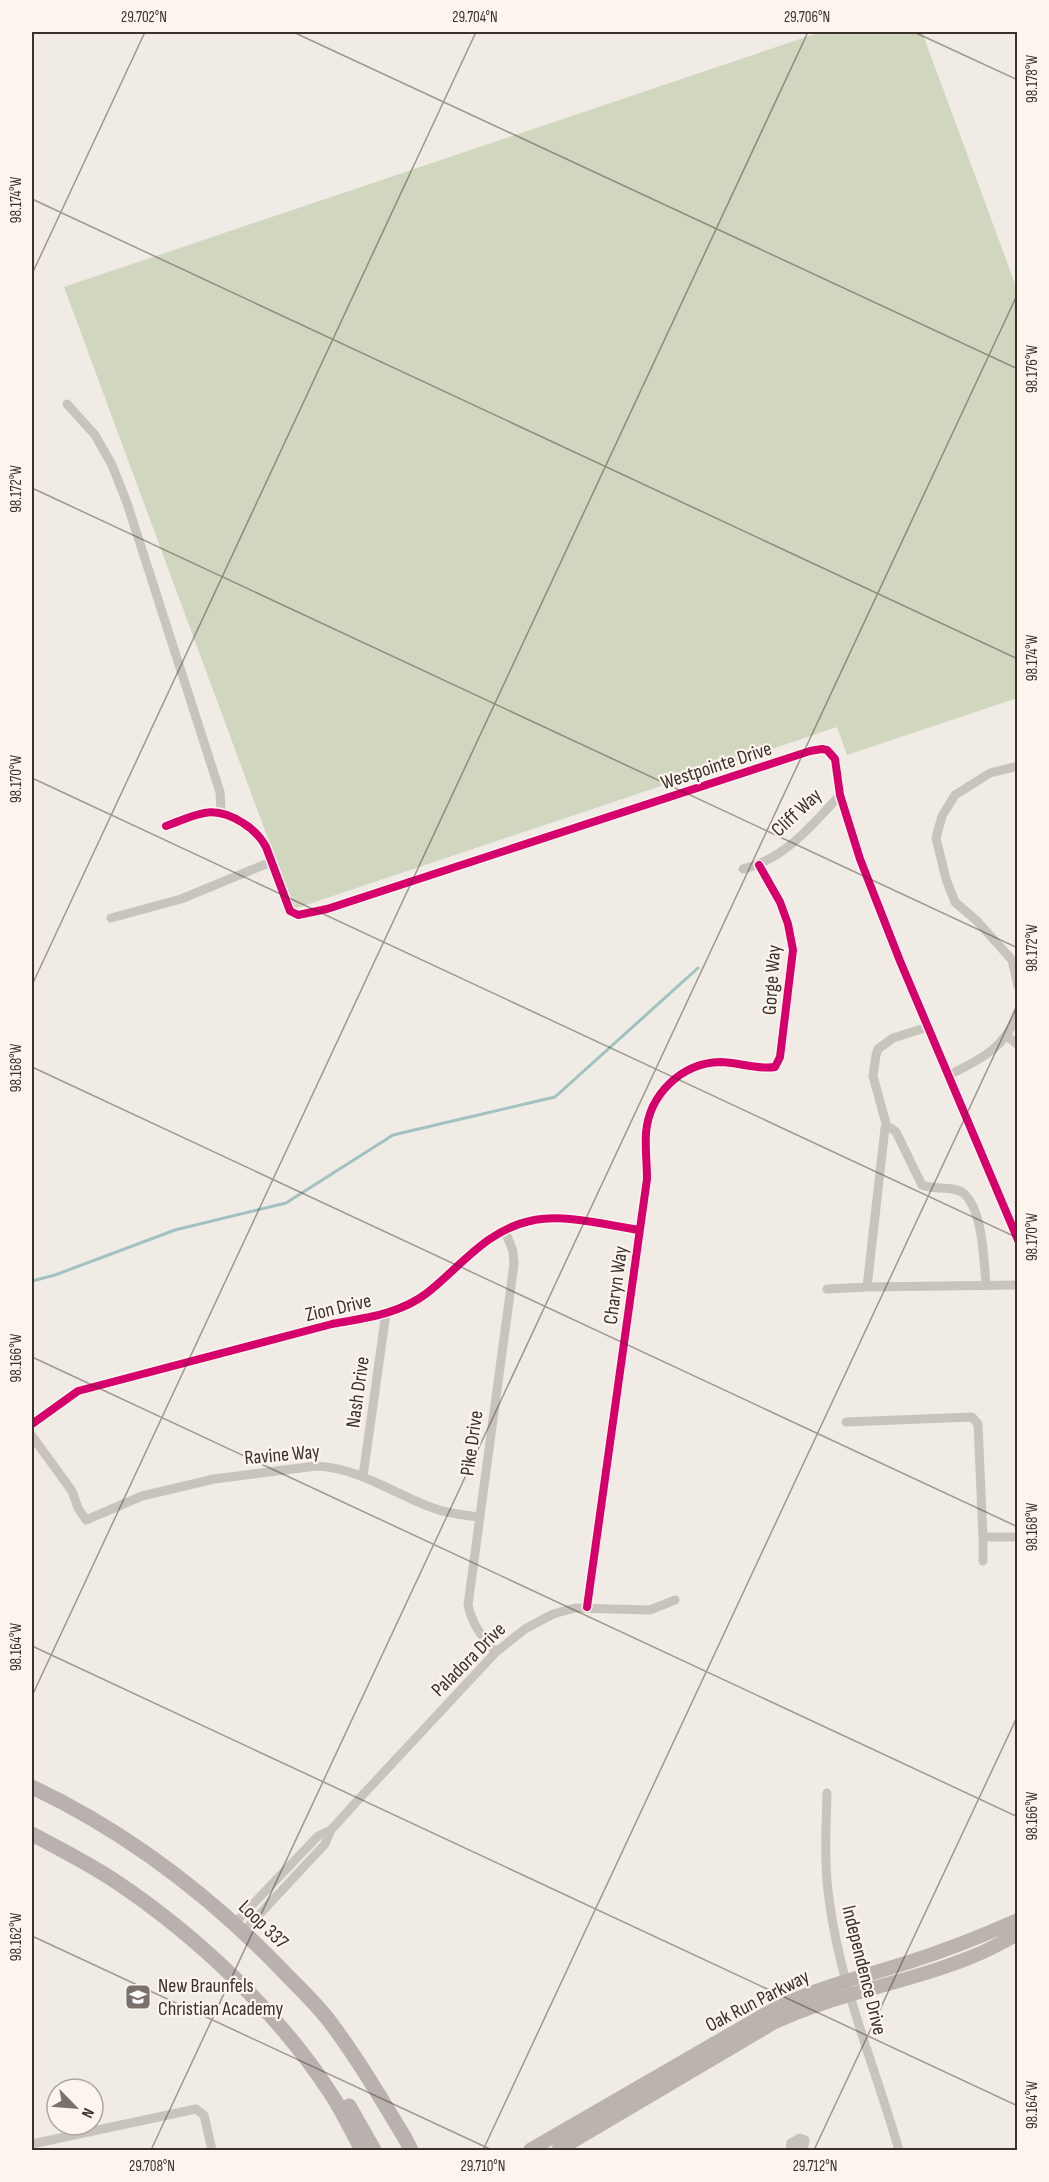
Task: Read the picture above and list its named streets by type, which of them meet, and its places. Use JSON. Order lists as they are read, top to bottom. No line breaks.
{"streets":{"main road":["Loop 337"],"street":["Westpointe Drive","Cliff Way","Gorge Way","Charyn Way","Zion Drive","Nash Drive","Pike Drive","Ravine Way","Paladora Drive","Independence Drive","Oak Run Parkway"]},"crossings":[["Westpointe Drive","Cliff Way"],["Cliff Way","Gorge Way"],["Gorge Way","Charyn Way"],["Charyn Way","Zion Drive"],["Charyn Way","Paladora Drive"],["Zion Drive","Nash Drive"],["Zion Drive","Pike Drive"],["Nash Drive","Ravine Way"],["Pike Drive","Ravine Way"],["Pike Drive","Paladora Drive"],["Paladora Drive","Loop 337"],["Independence Drive","Oak Run Parkway"]],"places":{"school or university":["New Braunfels Christian Academy"]},"north":"bottom right","coordinates":["29.702°N","29.704°N","29.706°N","98.178°W","98.174°W","98.176°W","98.172°W","98.170°W","98.168°W","98.166°W","98.164°W","98.162°W","29.708°N","29.710°N","29.712°N"]}
